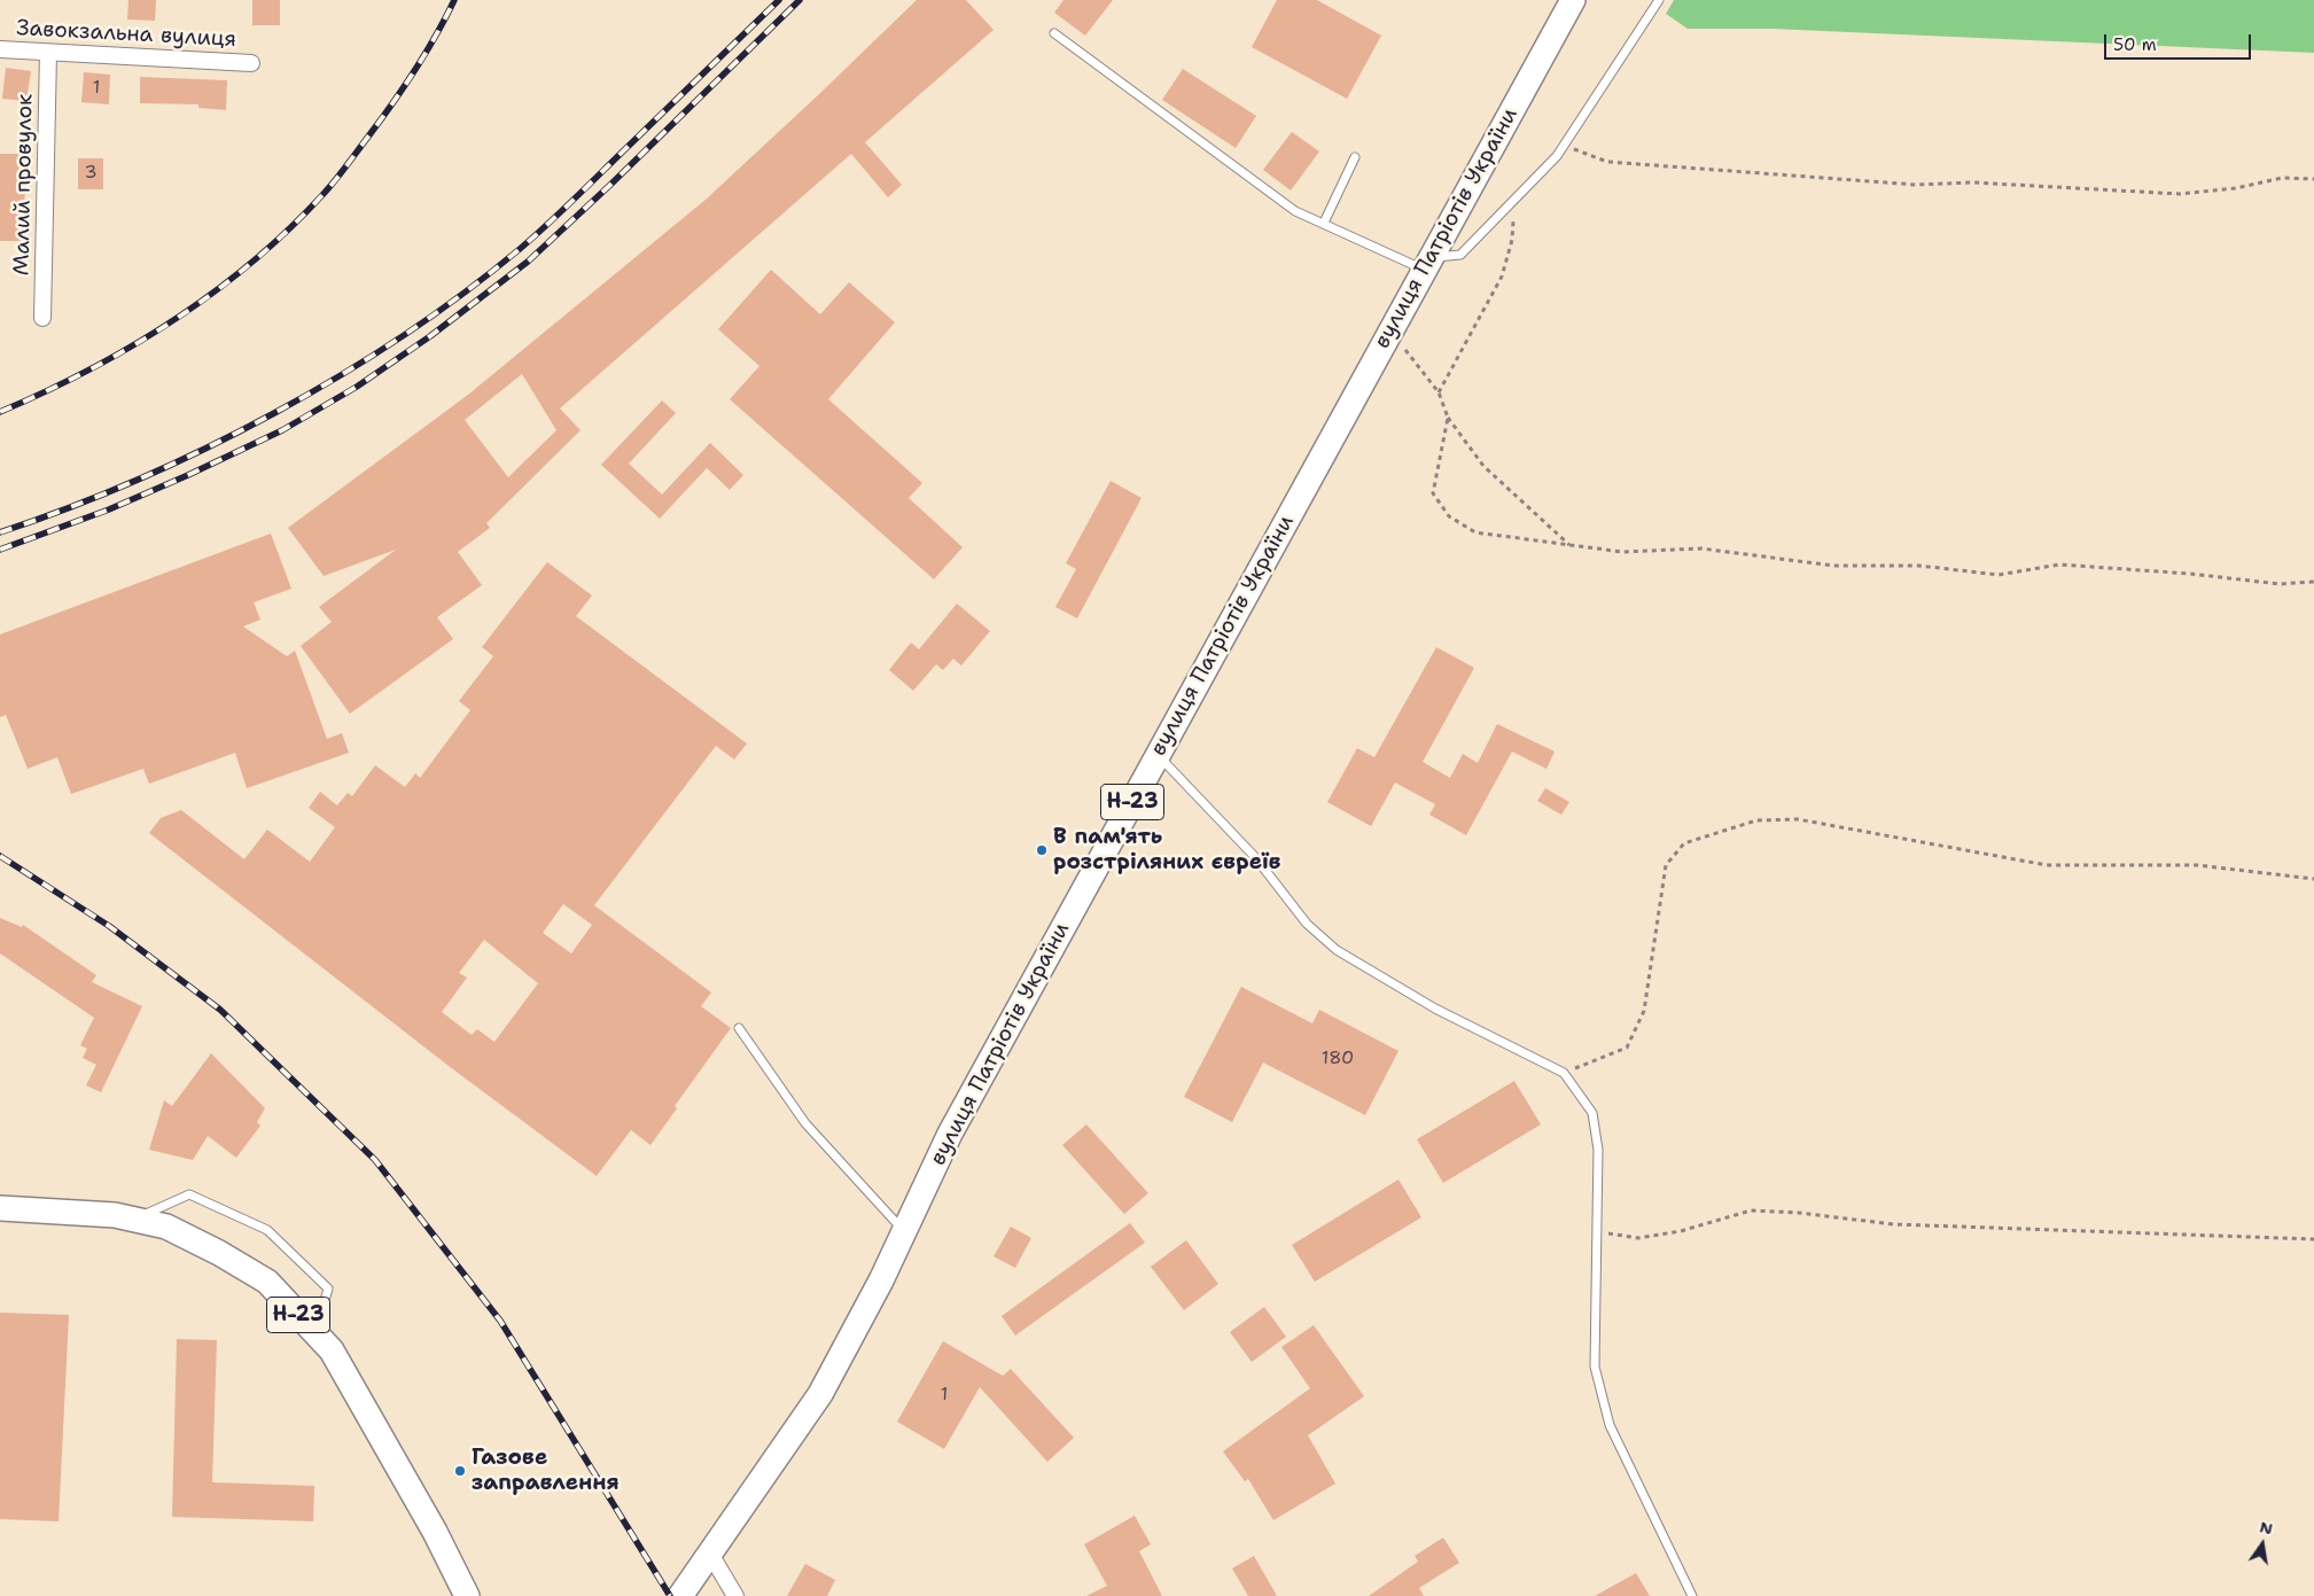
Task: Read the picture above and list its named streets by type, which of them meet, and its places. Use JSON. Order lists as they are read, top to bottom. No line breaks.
{"streets":{"main road":["вулиця Патріотів України","Н-23"],"street":["Завокзальна вулиця","Малий провулок"]},"crossings":[["Завокзальна вулиця","Малий провулок"]],"places":["В пам'ять розстріляних євреїв","Газове заправлення"],"house_numbers":["1","3","180","1"],"scale_bar":"50 m","north":"top"}
